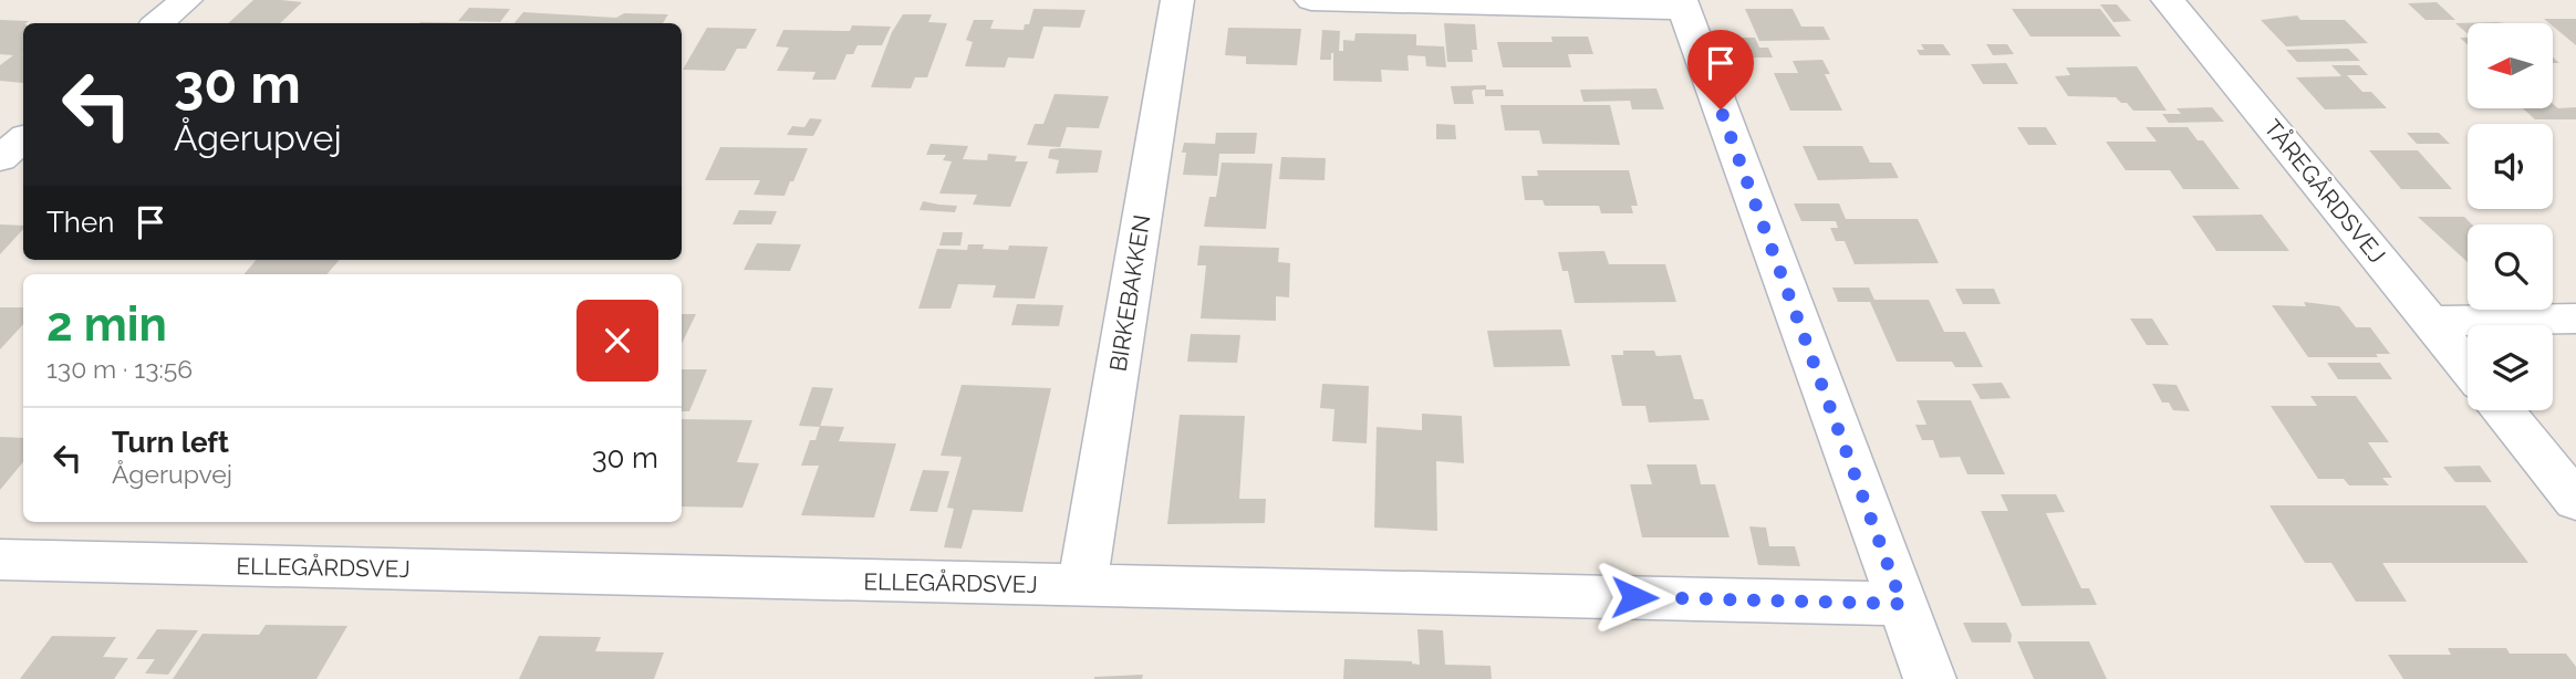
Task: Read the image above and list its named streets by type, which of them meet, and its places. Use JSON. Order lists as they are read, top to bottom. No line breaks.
{"streets":{"street":["TÅREGÅRDSVEJ","BIRKEBAKKEN","ELLEGÅRDSVEJ"]},"crossings":[["BIRKEBAKKEN","ELLEGÅRDSVEJ"]],"north":"left","page":{"turn":["30 m","Ågerupvej"],"then":"Then","heading":["2 min","130 m · 13:56"],"list":[{"name":"Turn left","note":"Ågerupvej","value":"30 m"}]}}
